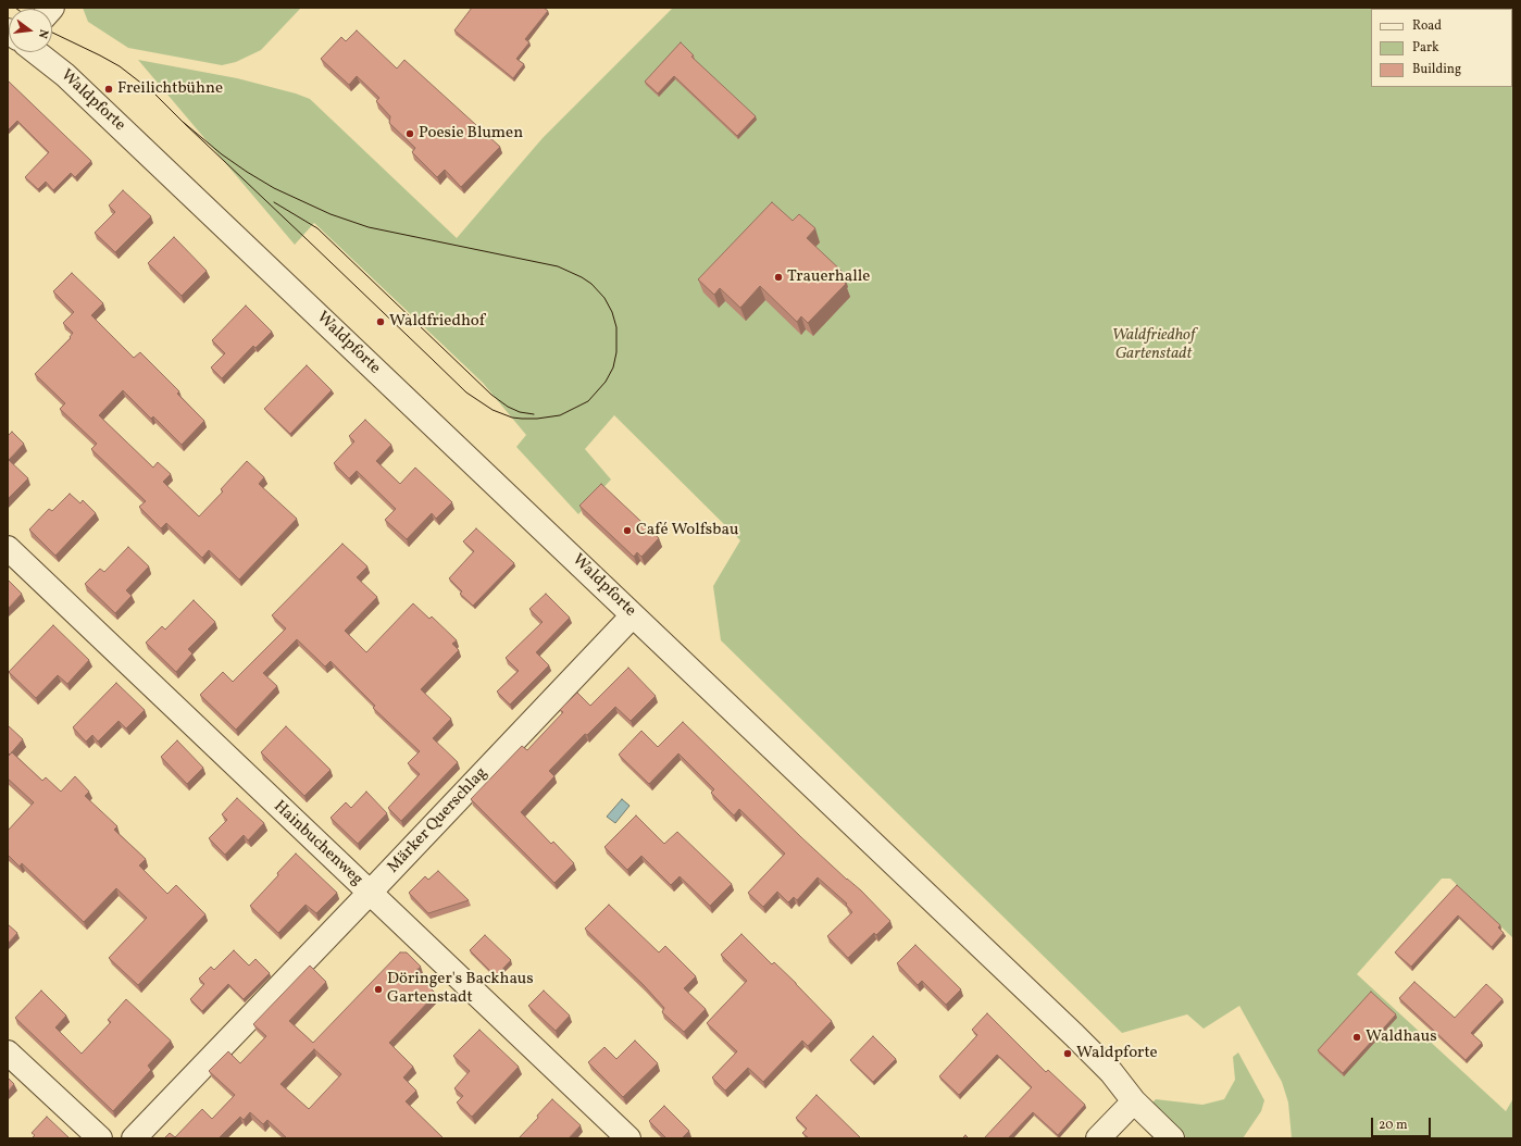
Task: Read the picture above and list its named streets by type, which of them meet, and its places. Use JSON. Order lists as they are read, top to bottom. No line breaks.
{"streets":{"street":["Waldpforte","Märker Querschlag","Hainbuchenweg"]},"crossings":[["Waldpforte","Märker Querschlag"],["Märker Querschlag","Hainbuchenweg"]],"parks":["Waldfriedhof Gartenstadt"],"places":["Freilichtbühne","Poesie Blumen","Trauerhalle","Waldfriedhof","Café Wolfsbau","Döringer's Backhaus Gartenstadt","Waldhaus","Waldpforte"],"legend":["Road","Park","Building"],"scale_bar":"20 m","north":"right"}
